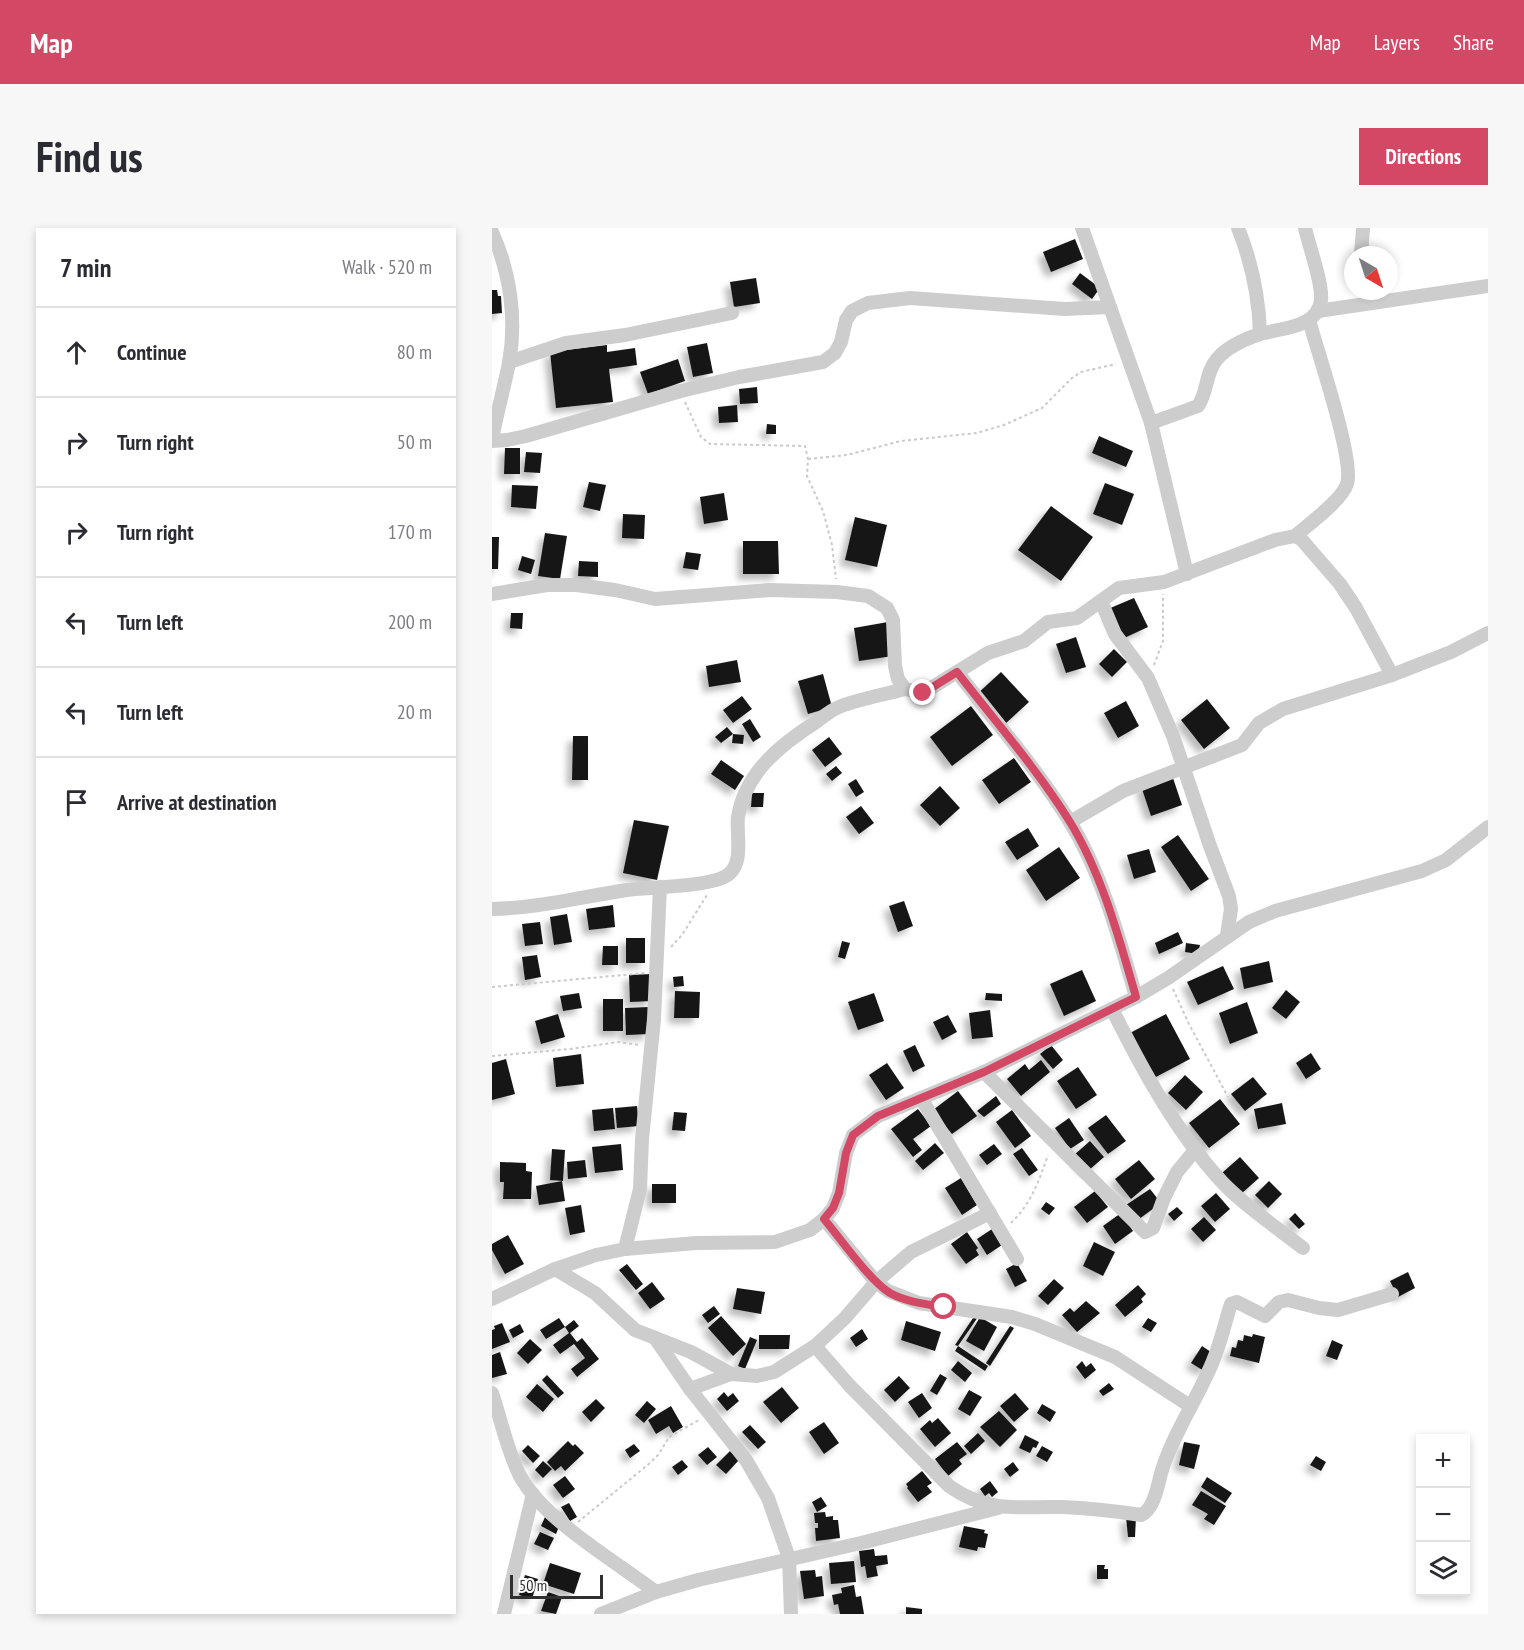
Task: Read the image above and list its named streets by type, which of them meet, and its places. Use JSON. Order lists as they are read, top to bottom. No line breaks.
{"scale_bar":"50 m","north":"bottom right","page":{"header":"Map","nav":["Map","Layers","Share"],"buttons":"Directions","title":"Find us","heading":["7 min","Walk · 520 m"],"list":[["Continue","80 m"],["Turn right","50 m"],["Turn right","170 m"],["Turn left","200 m"],["Turn left","20 m"],"Arrive at destination"],"map_buttons":["+","−"],"scale":"50 m"}}
